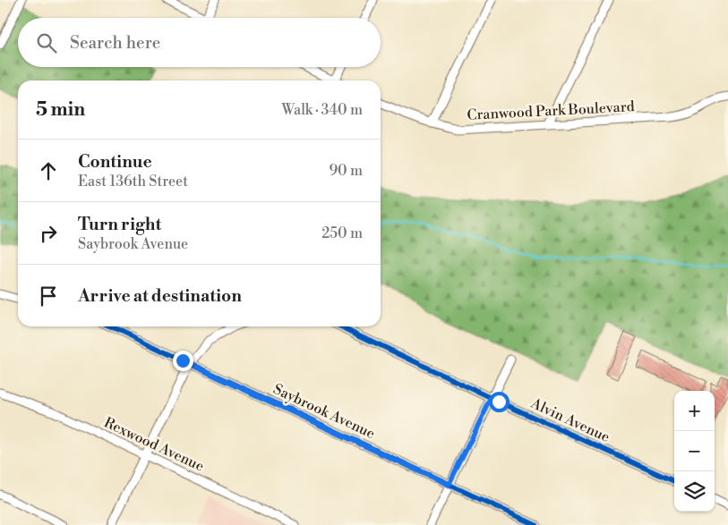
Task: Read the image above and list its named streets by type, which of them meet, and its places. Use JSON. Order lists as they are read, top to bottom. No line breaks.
{"streets":{"street":["Cranwood Park Boulevard","Saybrook Avenue","Alvin Avenue","Rexwood Avenue"]},"page":{"search":"Search here","heading":["5 min","Walk · 340 m"],"list":[["Continue","East 136th Street","90 m"],["Turn right","Saybrook Avenue","250 m"],"Arrive at destination"],"map_buttons":["+","−"]}}
